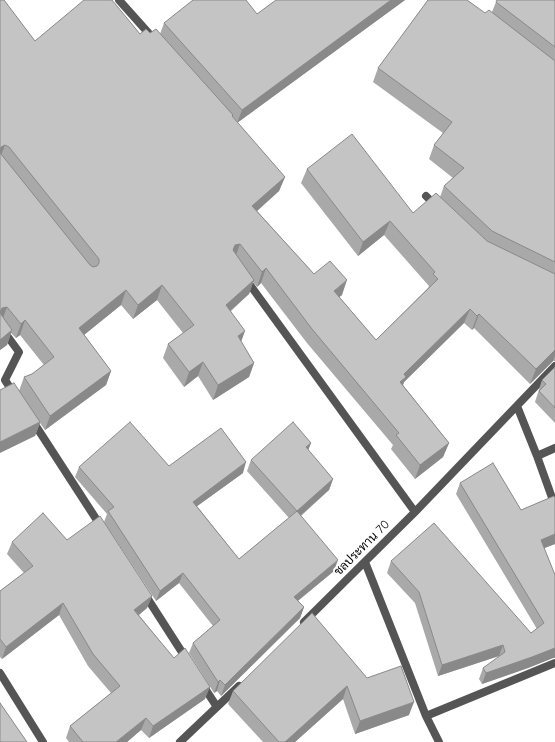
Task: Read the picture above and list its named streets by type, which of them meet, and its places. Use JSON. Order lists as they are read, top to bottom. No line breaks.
{"streets":{"street":["ชลประทาน 70"]}}
